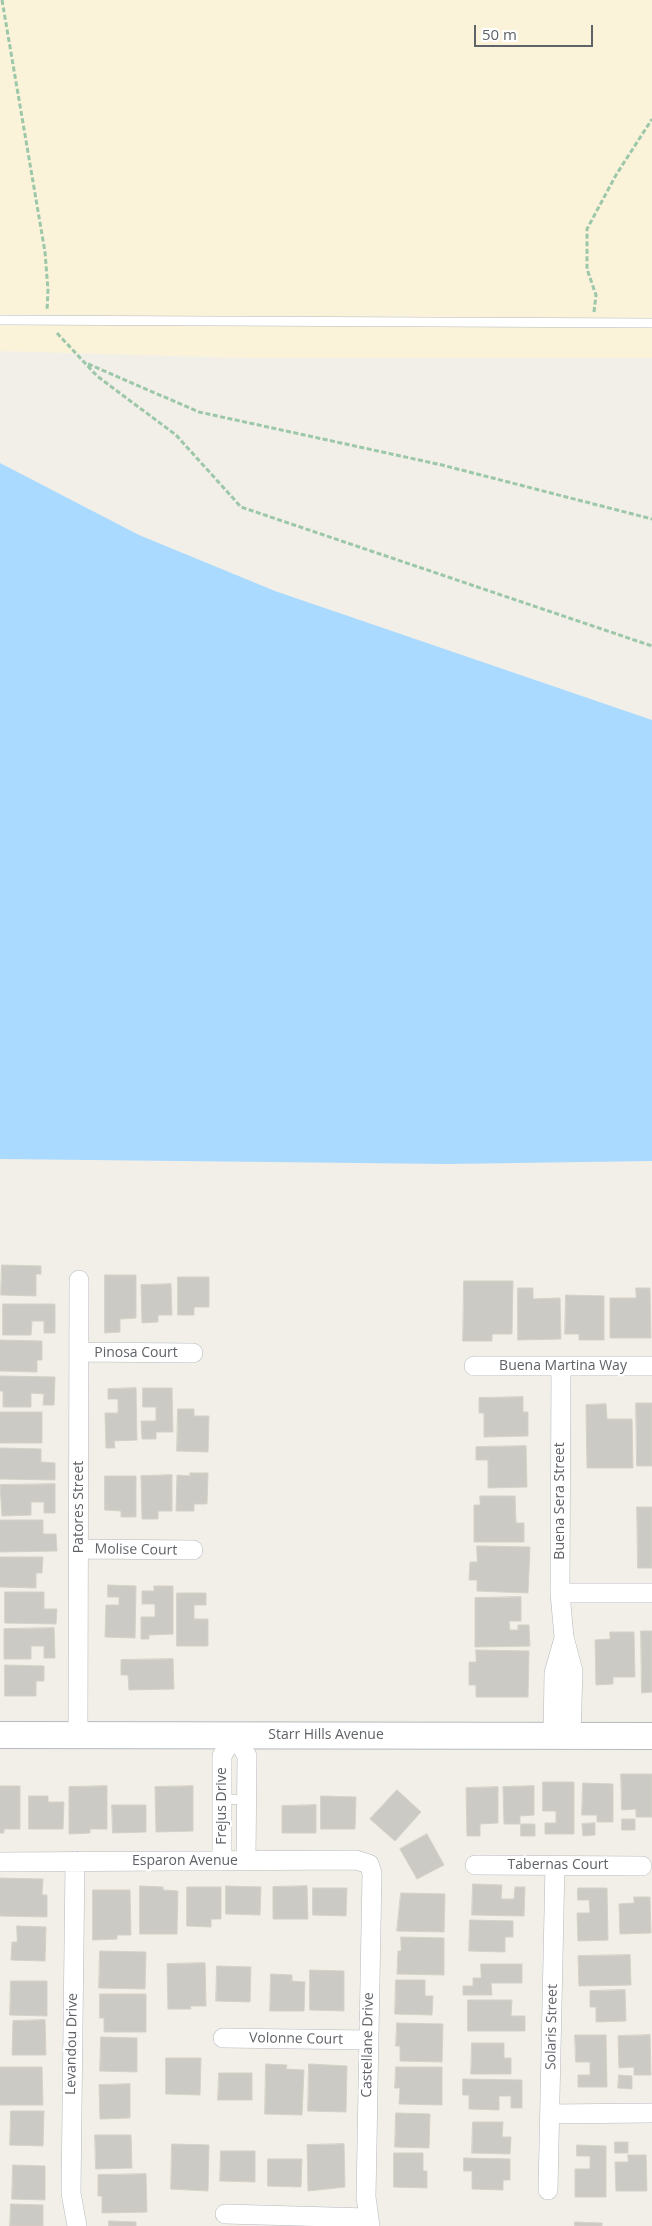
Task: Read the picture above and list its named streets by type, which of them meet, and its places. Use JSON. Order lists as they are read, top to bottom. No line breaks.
{"streets":{"street":["Pinosa Court","Buena Martina Way","Buena Sera Street","Patores Street","Molise Court","Starr Hills Avenue","Frejus Drive","Esparon Avenue","Tabernas Court","Solaris Street","Volonne Court","Levandou Drive","Castellane Drive"]},"crossings":[["Pinosa Court","Patores Street"],["Buena Martina Way","Buena Sera Street"],["Buena Sera Street","Starr Hills Avenue"],["Patores Street","Molise Court"],["Patores Street","Starr Hills Avenue"],["Starr Hills Avenue","Frejus Drive"],["Frejus Drive","Esparon Avenue"],["Esparon Avenue","Levandou Drive"],["Esparon Avenue","Castellane Drive"],["Tabernas Court","Solaris Street"],["Volonne Court","Castellane Drive"]],"scale_bar":"50 m"}
